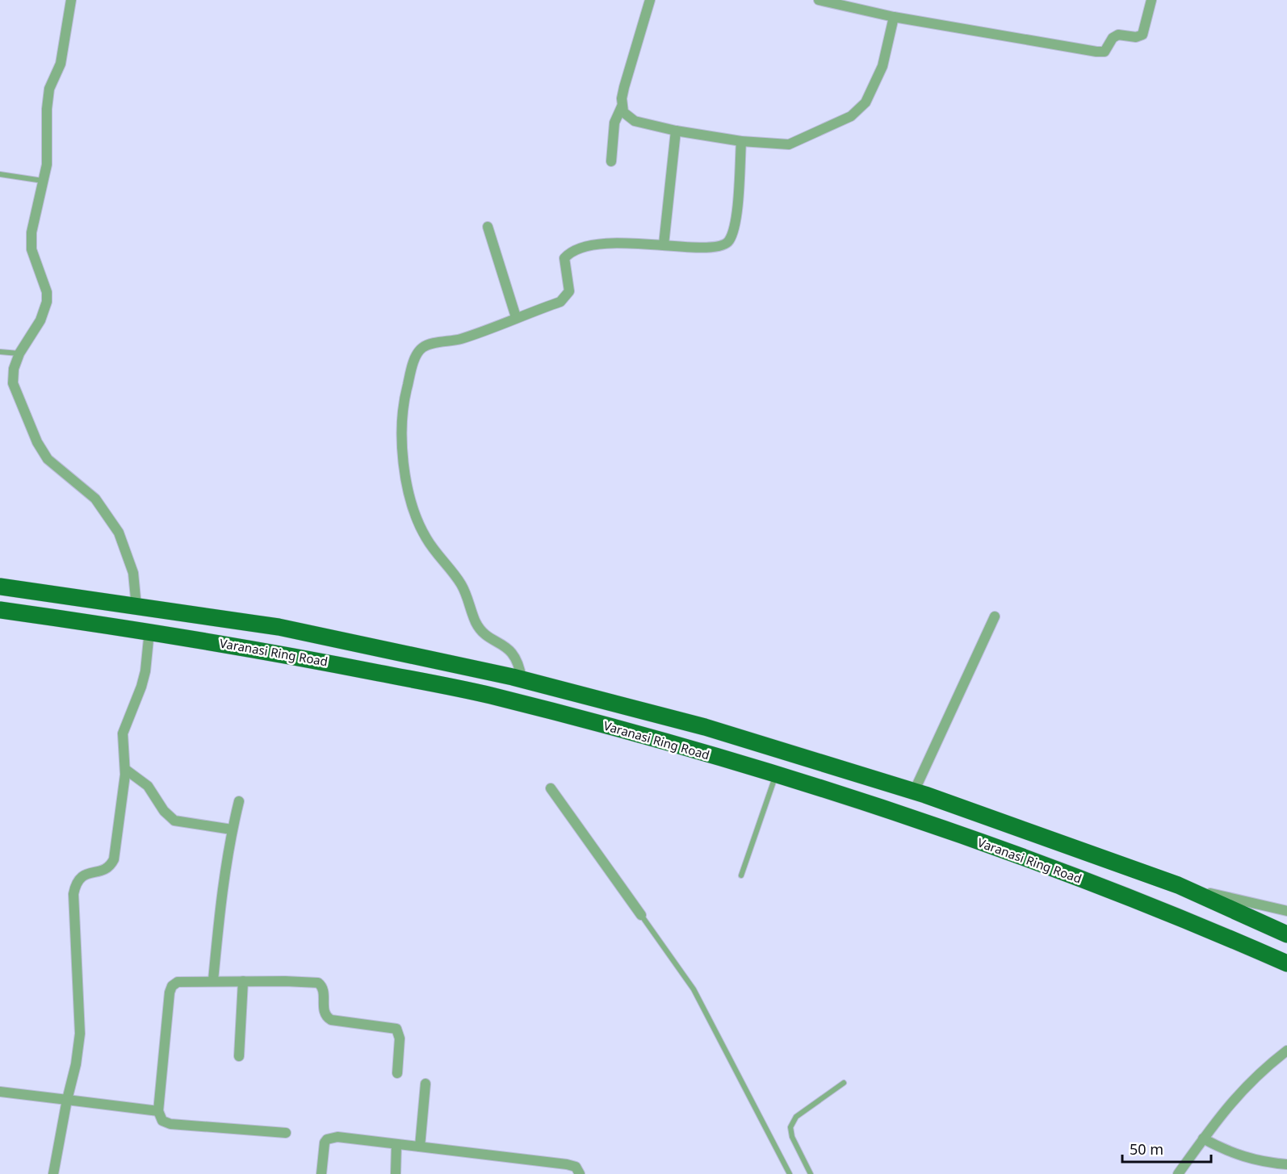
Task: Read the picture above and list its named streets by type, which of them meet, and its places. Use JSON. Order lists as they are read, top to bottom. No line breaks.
{"streets":{"highway":["Varanasi Ring Road"]},"scale_bar":"50 m"}
